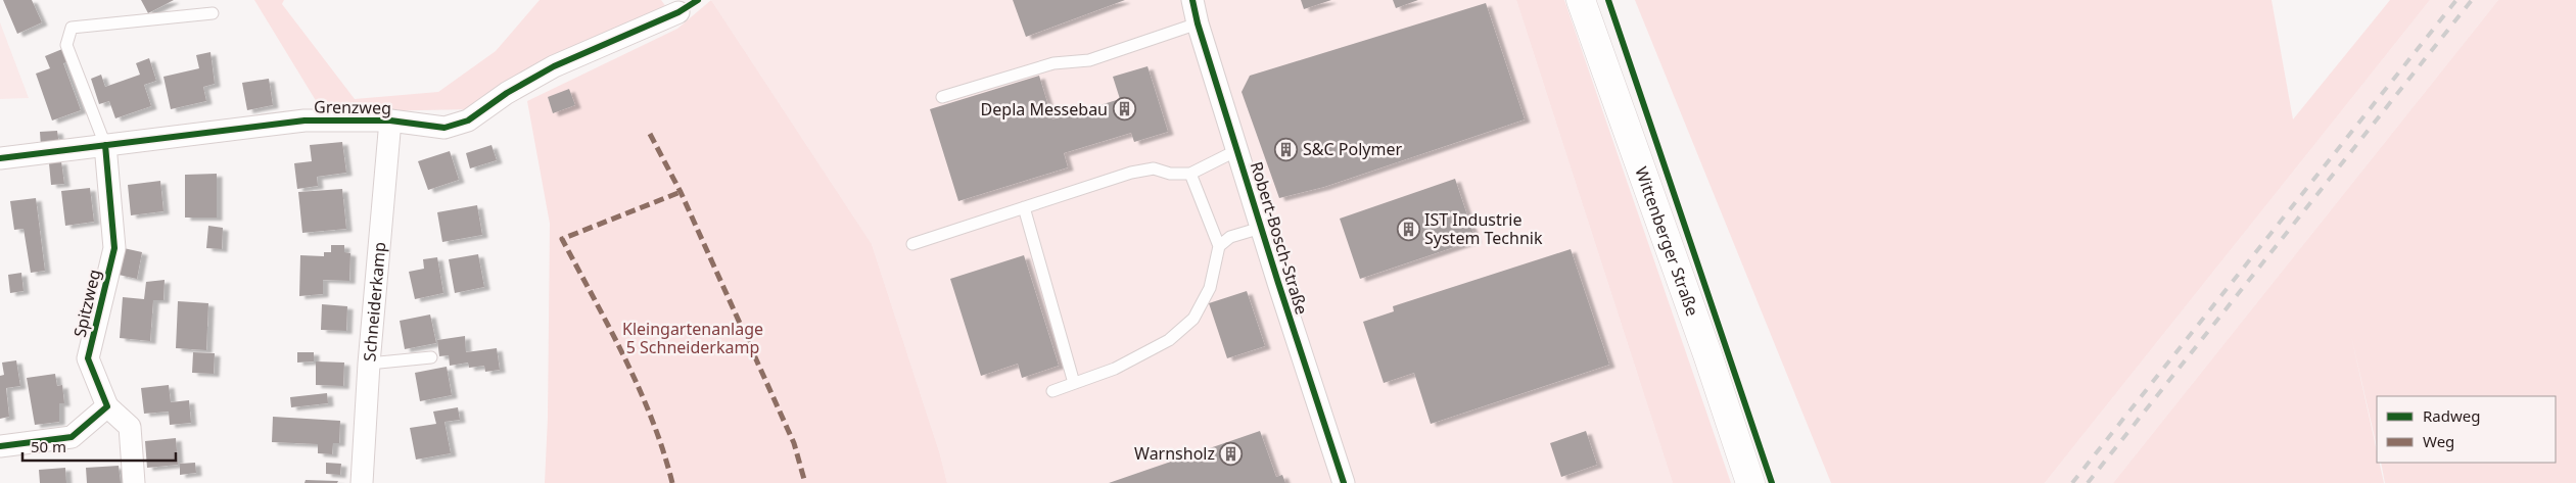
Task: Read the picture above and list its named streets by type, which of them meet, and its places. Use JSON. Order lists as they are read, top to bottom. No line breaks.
{"streets":{"main road":["Wittenberger Straße"],"street":["Grenzweg","Robert-Bosch-Straße","Schneiderkamp","Spitzweg"]},"crossings":[["Grenzweg","Schneiderkamp"],["Grenzweg","Spitzweg"]],"parks":["Kleingartenanlage 5 Schneiderkamp"],"places":{"building":["Depla Messebau","S&C Polymer","IST Industrie System Technik","Warnsholz"]},"legend":["Radweg","Weg"],"scale_bar":"50 m"}
